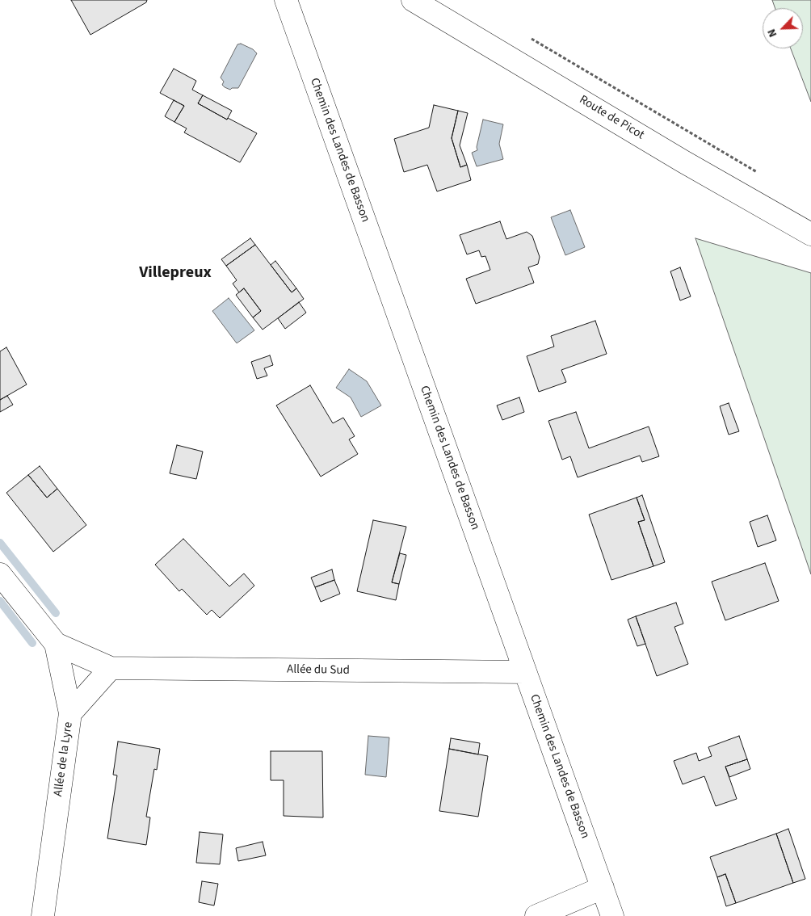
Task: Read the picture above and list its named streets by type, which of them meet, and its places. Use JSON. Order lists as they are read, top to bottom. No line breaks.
{"streets":{"street":["Route de Picot","Chemin des Landes de Basson","Allée du Sud","Allée de la Lyre"]},"crossings":[["Chemin des Landes de Basson","Allée du Sud"],["Allée du Sud","Allée de la Lyre"]],"districts":["Villepreux"],"north":"bottom left"}
